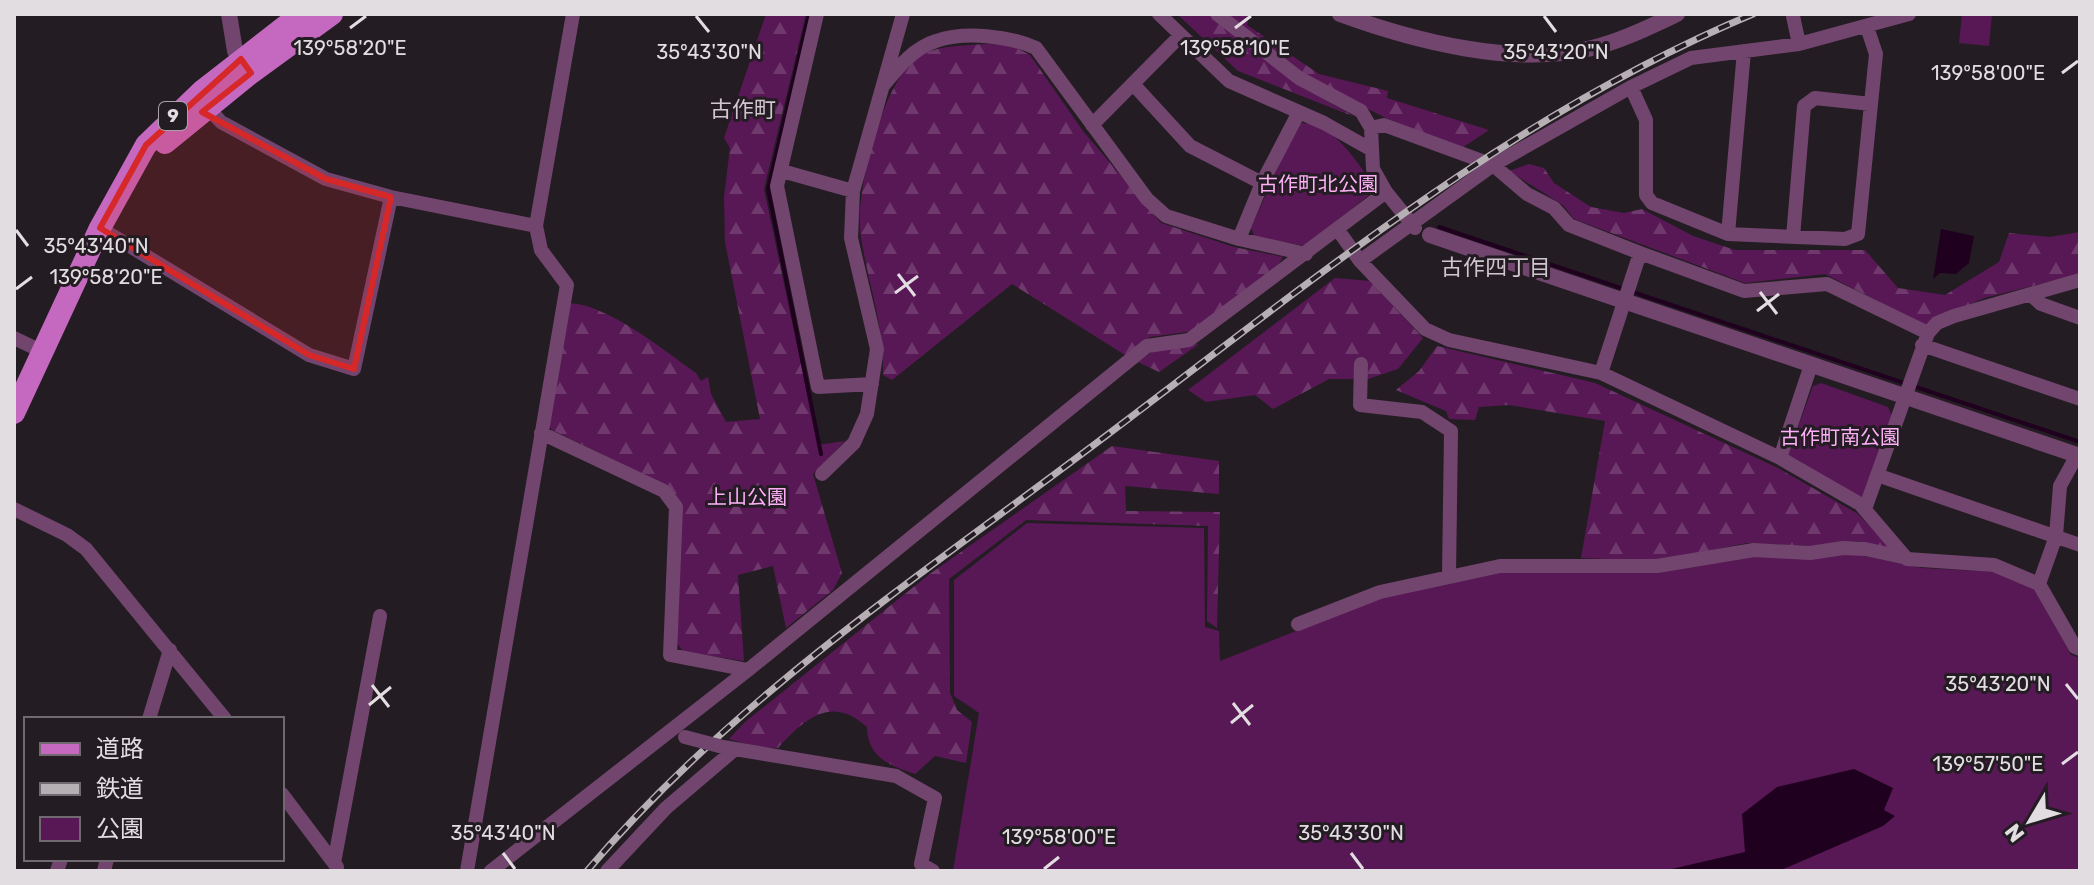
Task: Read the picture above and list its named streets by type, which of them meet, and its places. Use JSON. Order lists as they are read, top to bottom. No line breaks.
{"streets":{"main road":["9"]},"districts":["古作町","古作四丁目"],"parks":["古作町北公園","古作町南公園","上山公園"],"legend":["道路","鉄道","公園"],"north":"bottom left","coordinates":["139°58'20\"E","139°58'10\"E","35°43'30\"N","35°43'20\"N","139°58'00\"E","35°43'40\"N","139°57'50\"E"]}
